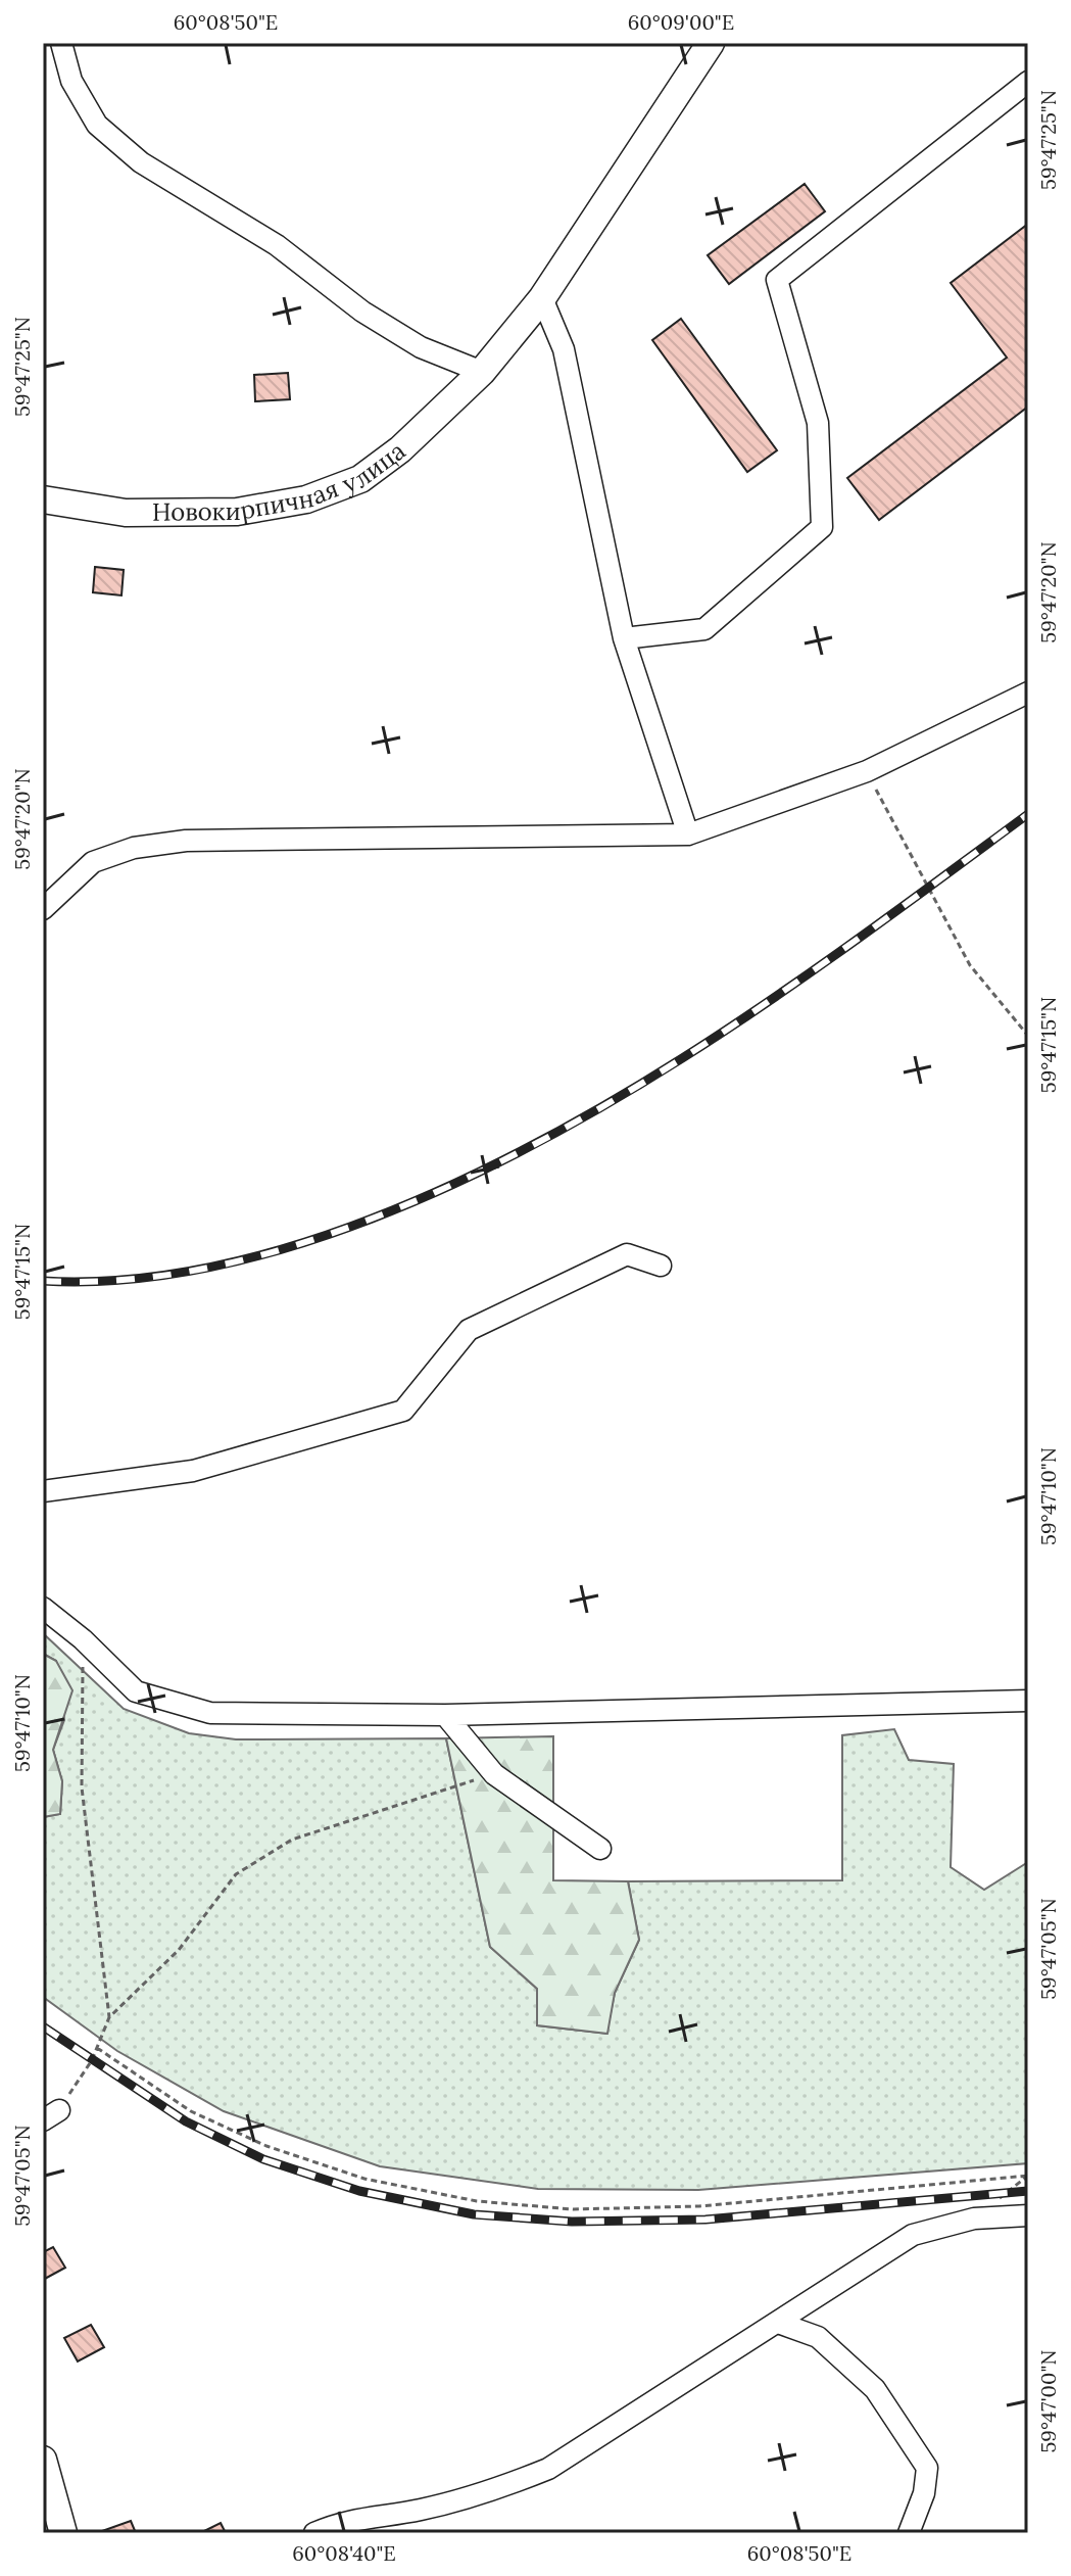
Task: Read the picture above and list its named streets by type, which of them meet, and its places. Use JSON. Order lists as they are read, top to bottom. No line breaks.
{"streets":{"main road":["Новокирпичная улица"]},"coordinates":["60°08'50\"E","60°09'00\"E","59°47'25\"N","59°47'20\"N","59°47'15\"N","59°47'10\"N","59°47'05\"N","59°47'00\"N","60°08'40\"E"]}
